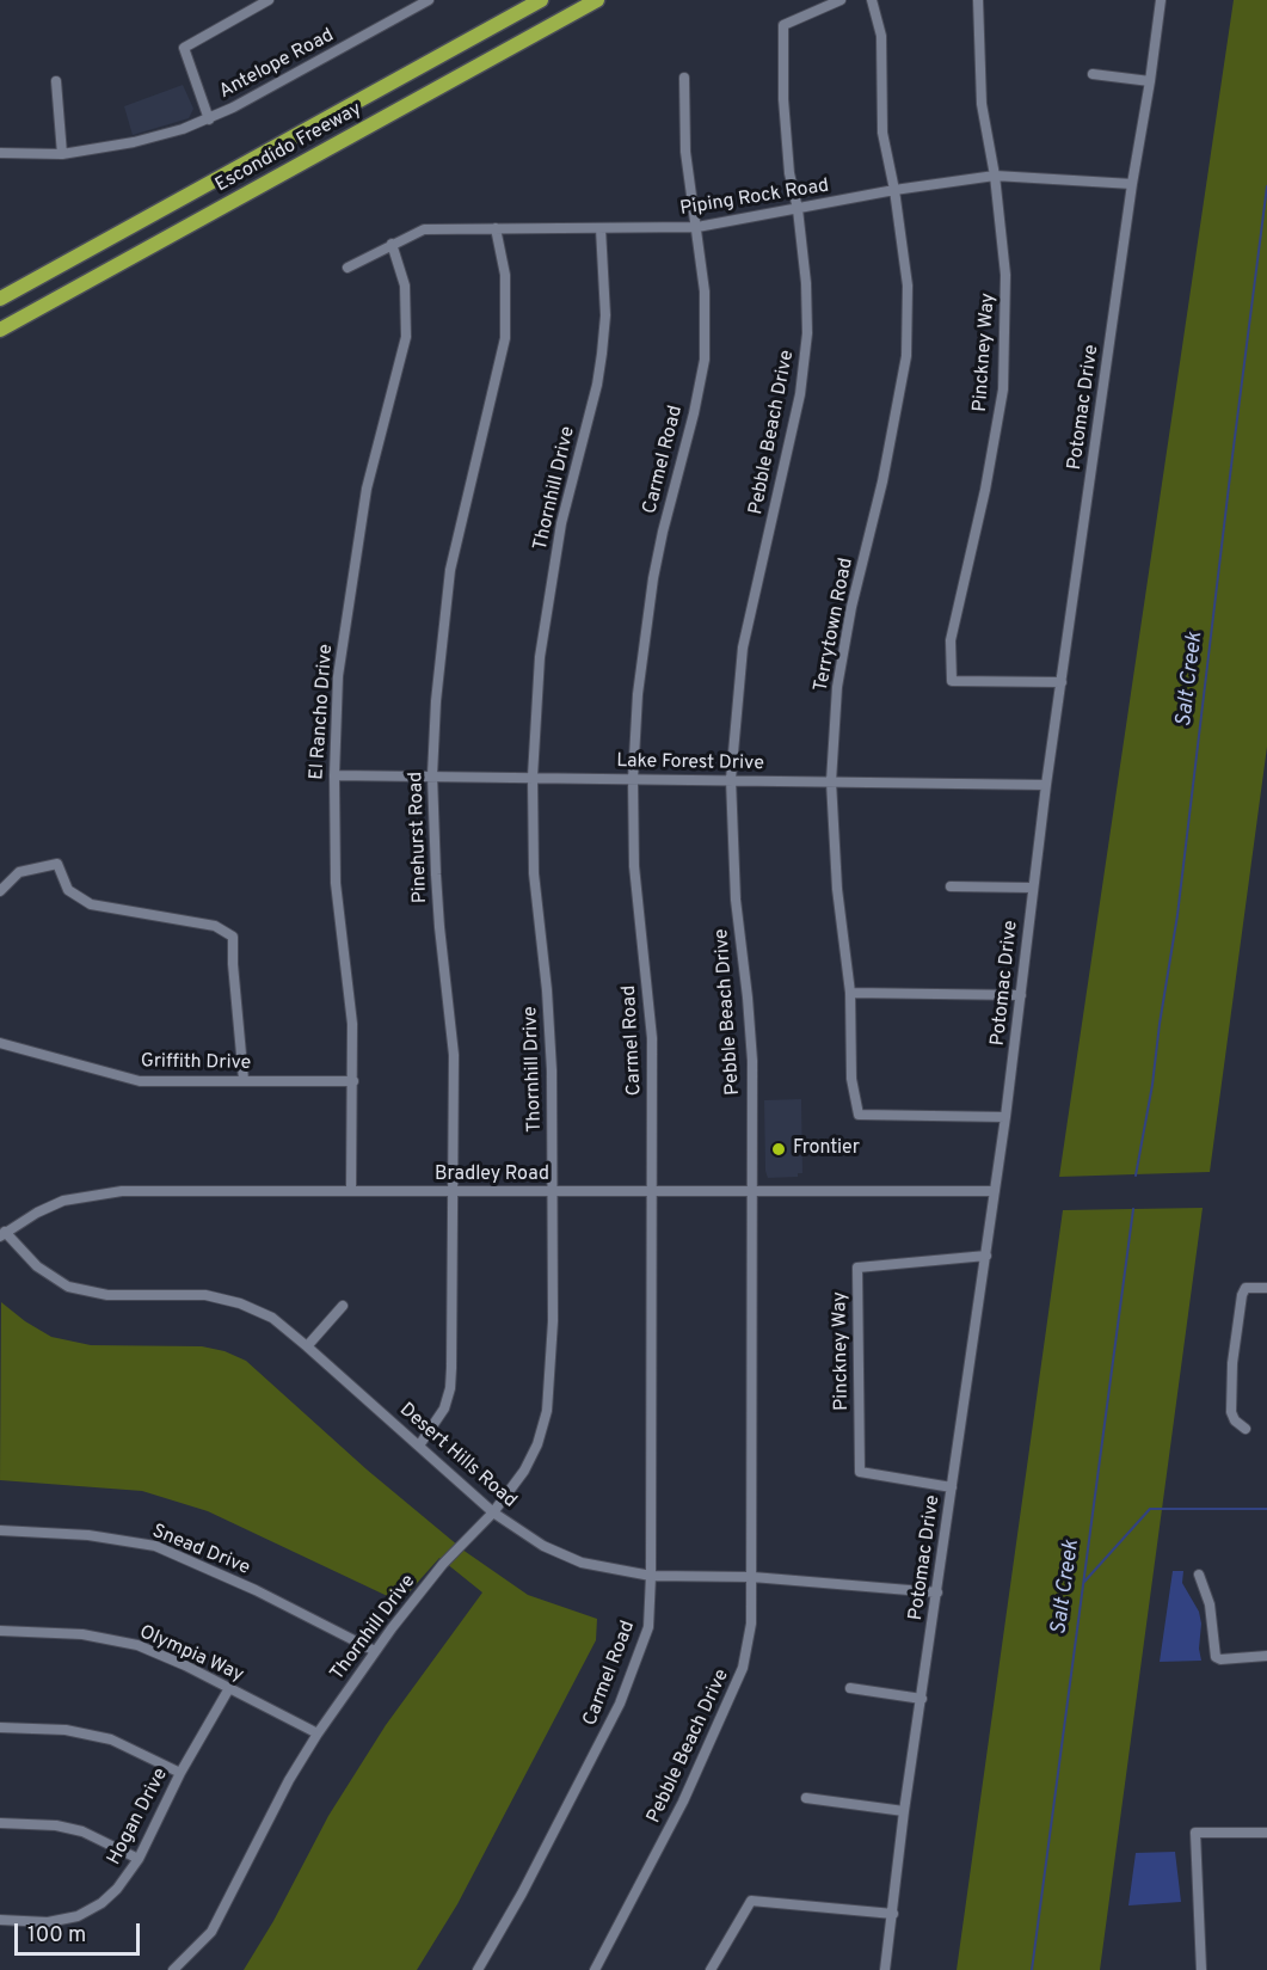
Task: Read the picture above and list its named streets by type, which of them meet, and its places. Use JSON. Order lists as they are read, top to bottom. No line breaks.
{"streets":{"highway":["Escondido Freeway"],"street":["Antelope Road","Piping Rock Road","Pinckney Way","Potomac Drive","Pebble Beach Drive","Carmel Road","Thornhill Drive","Terrytown Road","El Rancho Drive","Lake Forest Drive","Pinehurst Road","Griffith Drive","Bradley Road","Desert Hills Road","Snead Drive","Olympia Way","Hogan Drive"]},"crossings":[["Piping Rock Road","Pinckney Way"],["Piping Rock Road","Potomac Drive"],["Piping Rock Road","Pebble Beach Drive"],["Piping Rock Road","Carmel Road"],["Piping Rock Road","Thornhill Drive"],["Piping Rock Road","Terrytown Road"],["Piping Rock Road","El Rancho Drive"],["Piping Rock Road","Pinehurst Road"],["Pinckney Way","Potomac Drive"],["Potomac Drive","Terrytown Road"],["Potomac Drive","Lake Forest Drive"],["Potomac Drive","Bradley Road"],["Potomac Drive","Desert Hills Road"],["Pebble Beach Drive","Lake Forest Drive"],["Pebble Beach Drive","Bradley Road"],["Pebble Beach Drive","Desert Hills Road"],["Carmel Road","Lake Forest Drive"],["Carmel Road","Bradley Road"],["Carmel Road","Desert Hills Road"],["Thornhill Drive","Lake Forest Drive"],["Thornhill Drive","Bradley Road"],["Thornhill Drive","Desert Hills Road"],["Thornhill Drive","Snead Drive"],["Thornhill Drive","Olympia Way"],["Terrytown Road","Lake Forest Drive"],["El Rancho Drive","Lake Forest Drive"],["El Rancho Drive","Griffith Drive"],["El Rancho Drive","Bradley Road"],["Lake Forest Drive","Pinehurst Road"],["Pinehurst Road","Bradley Road"],["Pinehurst Road","Desert Hills Road"],["Bradley Road","Desert Hills Road"],["Olympia Way","Hogan Drive"]],"water":["Salt Creek"],"places":["Frontier"],"scale_bar":"100 m"}
